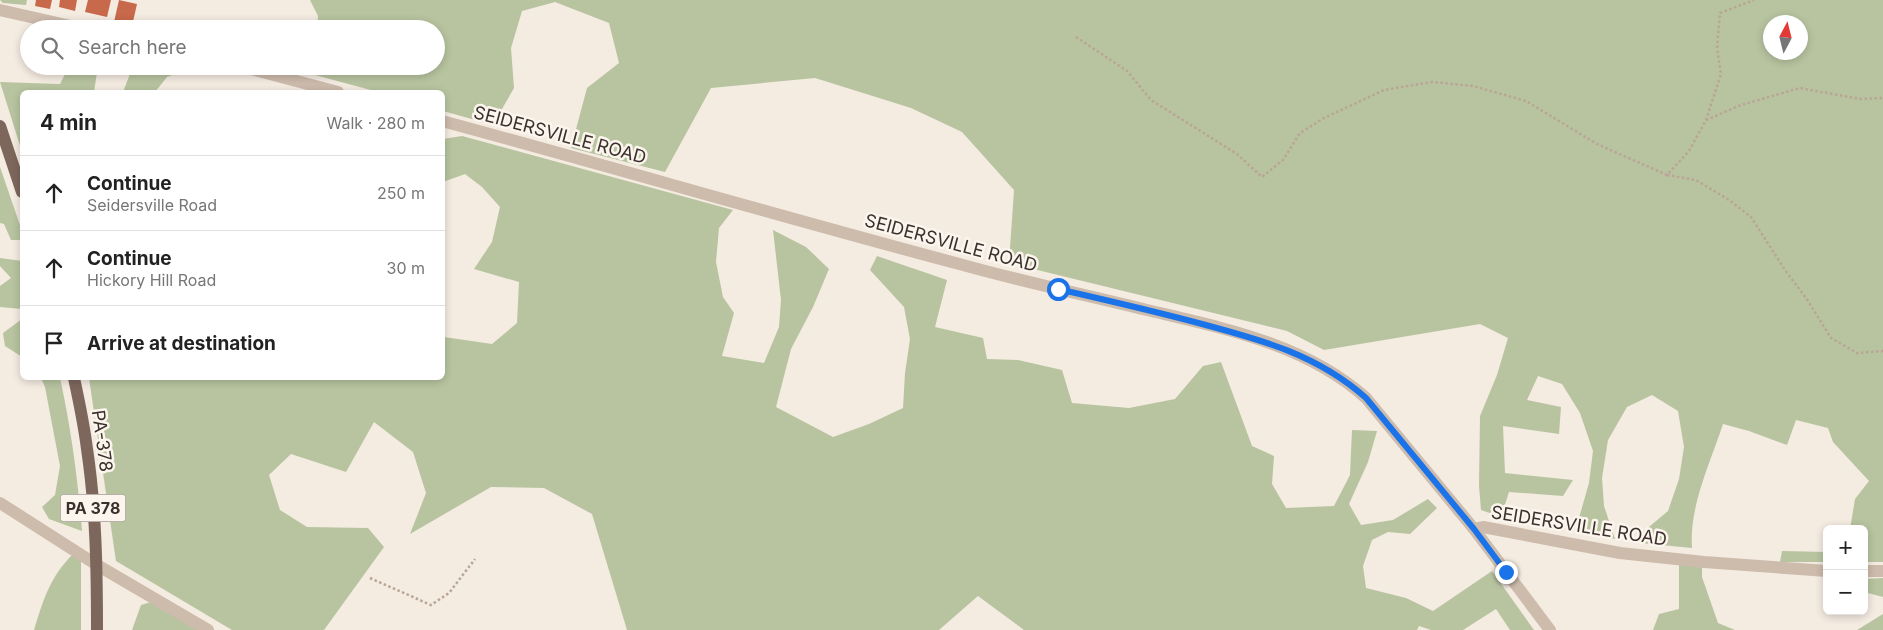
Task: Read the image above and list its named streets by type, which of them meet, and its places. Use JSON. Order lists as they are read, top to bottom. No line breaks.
{"streets":{"main road":["PA-378","PA 378"],"street":["SEIDERSVILLE ROAD"]},"north":"top","page":{"search":"Search here","heading":["4 min","Walk · 280 m"],"list":[["Continue","Seidersville Road","250 m"],["Continue","Hickory Hill Road","30 m"],"Arrive at destination"],"map_buttons":["+","−"]}}
